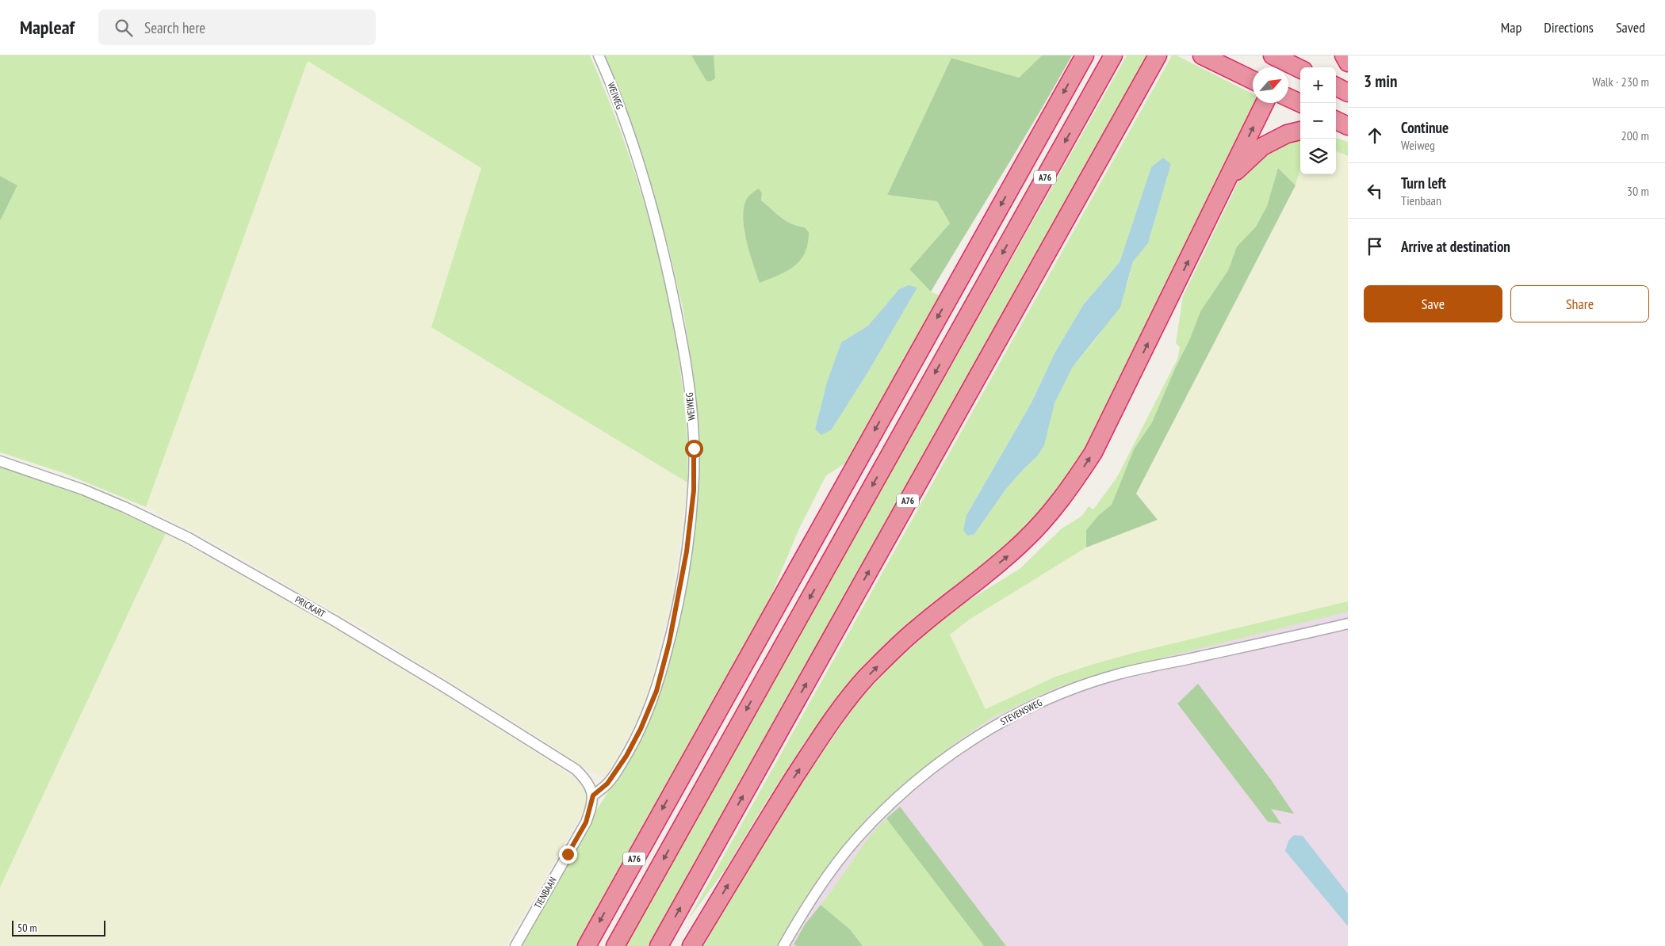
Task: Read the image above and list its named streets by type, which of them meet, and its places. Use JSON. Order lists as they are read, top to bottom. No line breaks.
{"streets":{"highway":["A76"],"street":["WEIWEG","PRICKART","STEVENSWEG","TIENBAAN"]},"crossings":[["WEIWEG","PRICKART"],["WEIWEG","TIENBAAN"],["PRICKART","TIENBAAN"]],"scale_bar":"50 m","north":"top right","page":{"header":"Mapleaf","search":"Search here","nav":["Map","Directions","Saved"],"heading":["3 min","Walk · 230 m"],"map_buttons":["+","−"],"list":[["Continue","Weiweg","200 m"],["Turn left","Tienbaan","30 m"],"Arrive at destination"],"buttons":["Save","Share"],"scale":"50 m"}}
